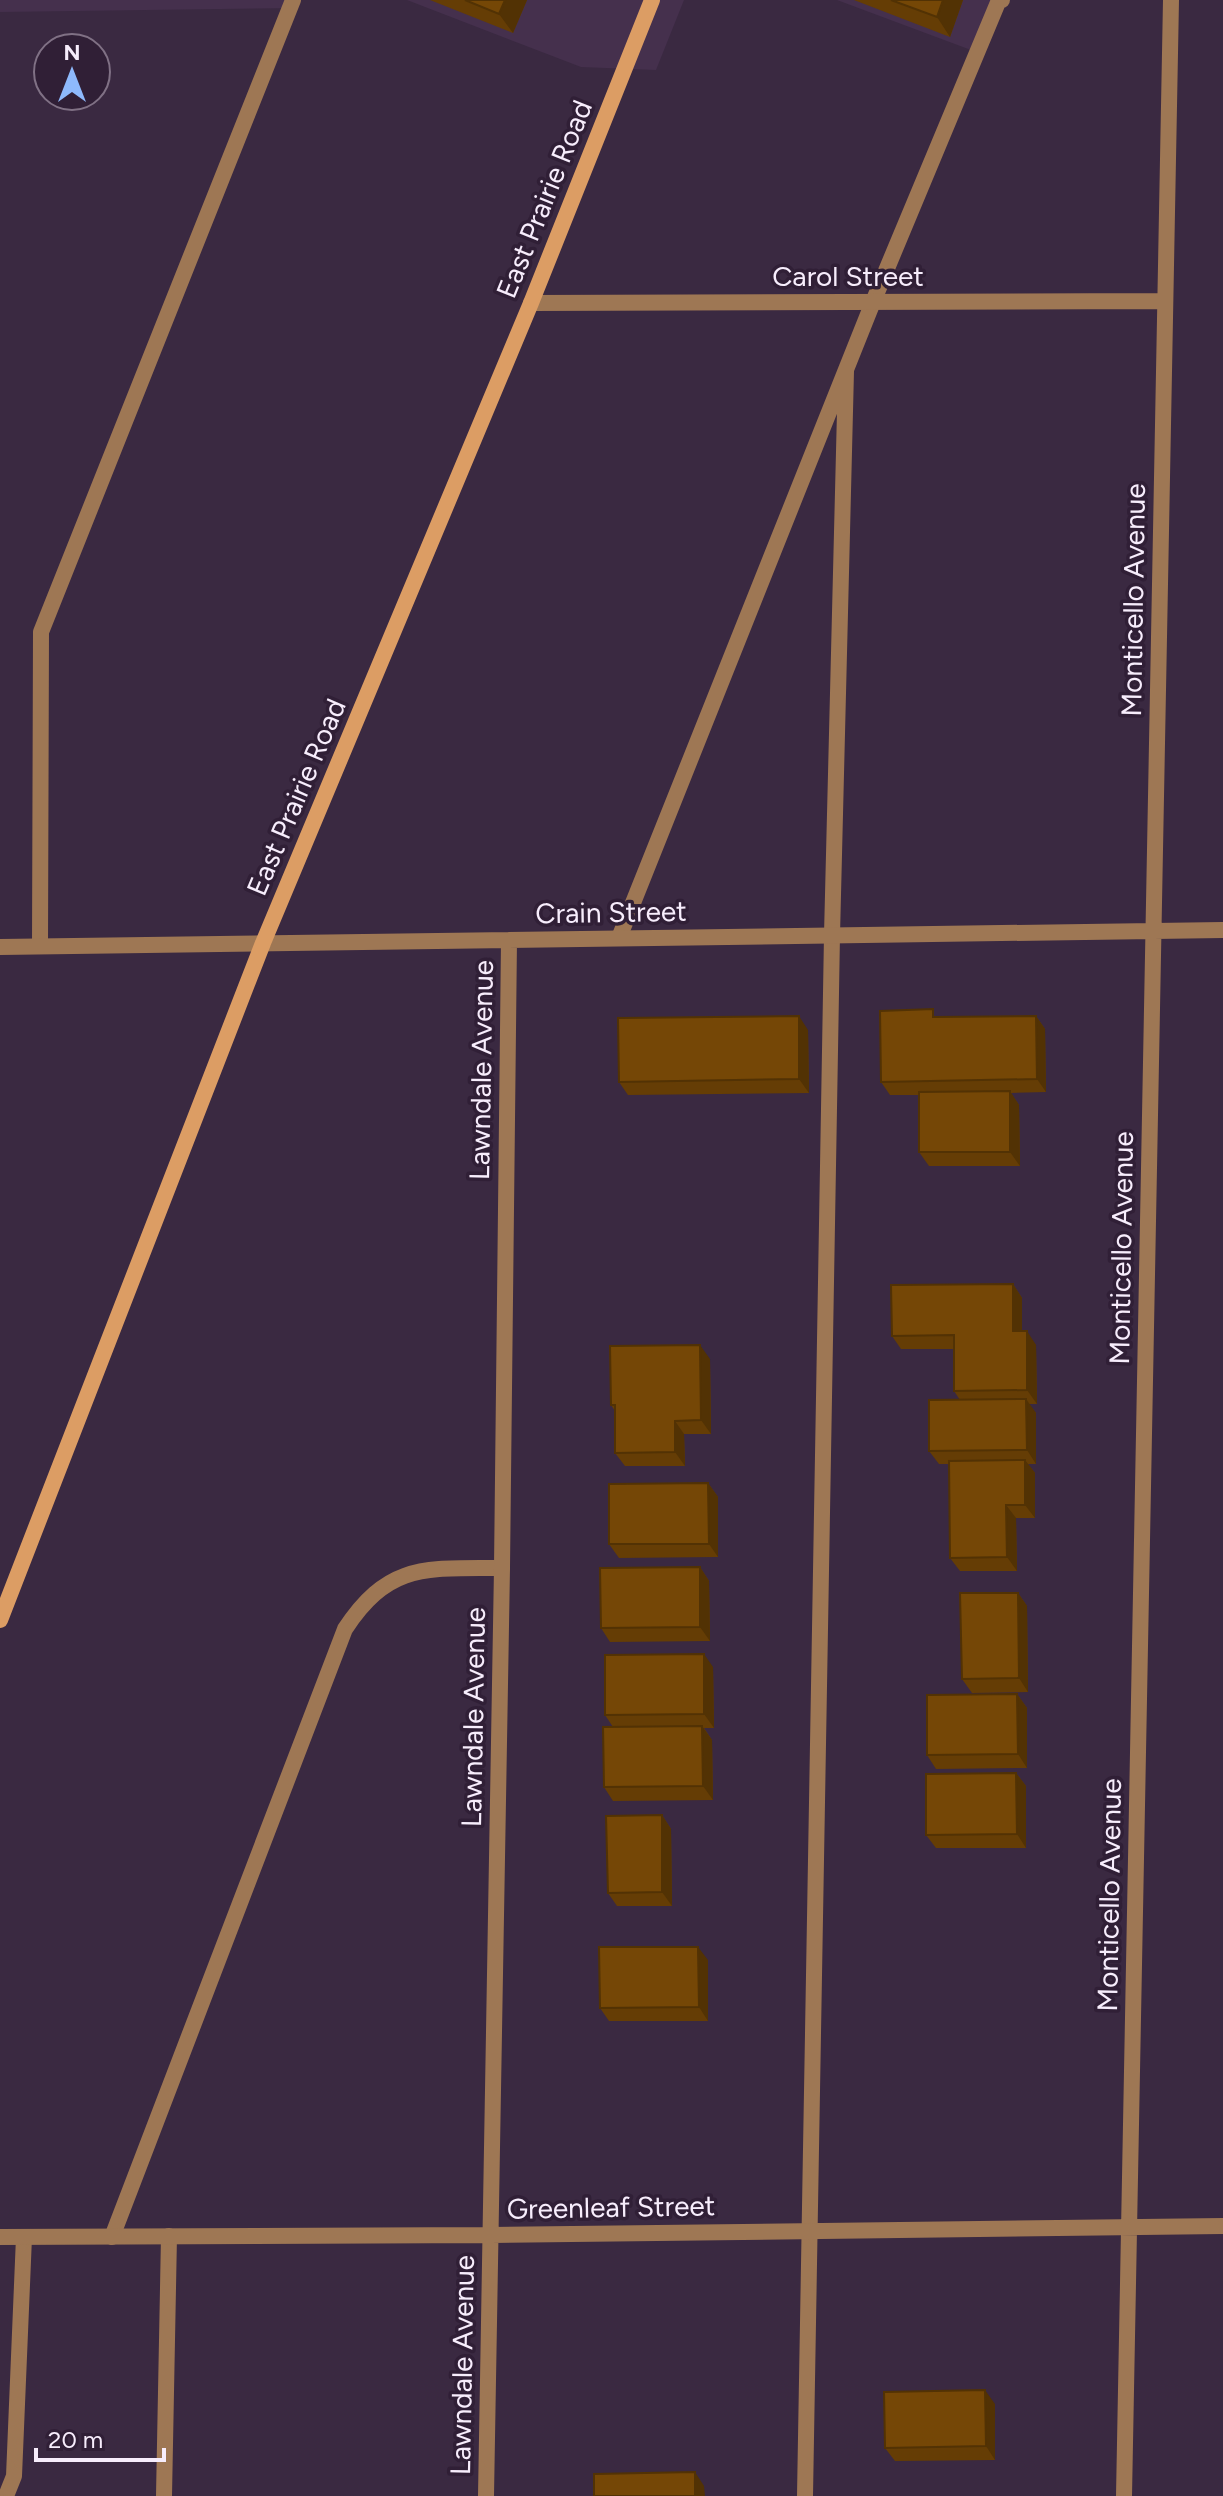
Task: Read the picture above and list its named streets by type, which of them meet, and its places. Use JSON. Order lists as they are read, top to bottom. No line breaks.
{"streets":{"street":["East Prairie Road","Carol Street","Monticello Avenue","Crain Street","Lawndale Avenue","Greenleaf Street"]},"crossings":[["East Prairie Road","Carol Street"],["East Prairie Road","Crain Street"],["Carol Street","Monticello Avenue"],["Monticello Avenue","Crain Street"],["Monticello Avenue","Greenleaf Street"],["Crain Street","Lawndale Avenue"],["Lawndale Avenue","Greenleaf Street"]],"scale_bar":"20 m","north":"top"}
